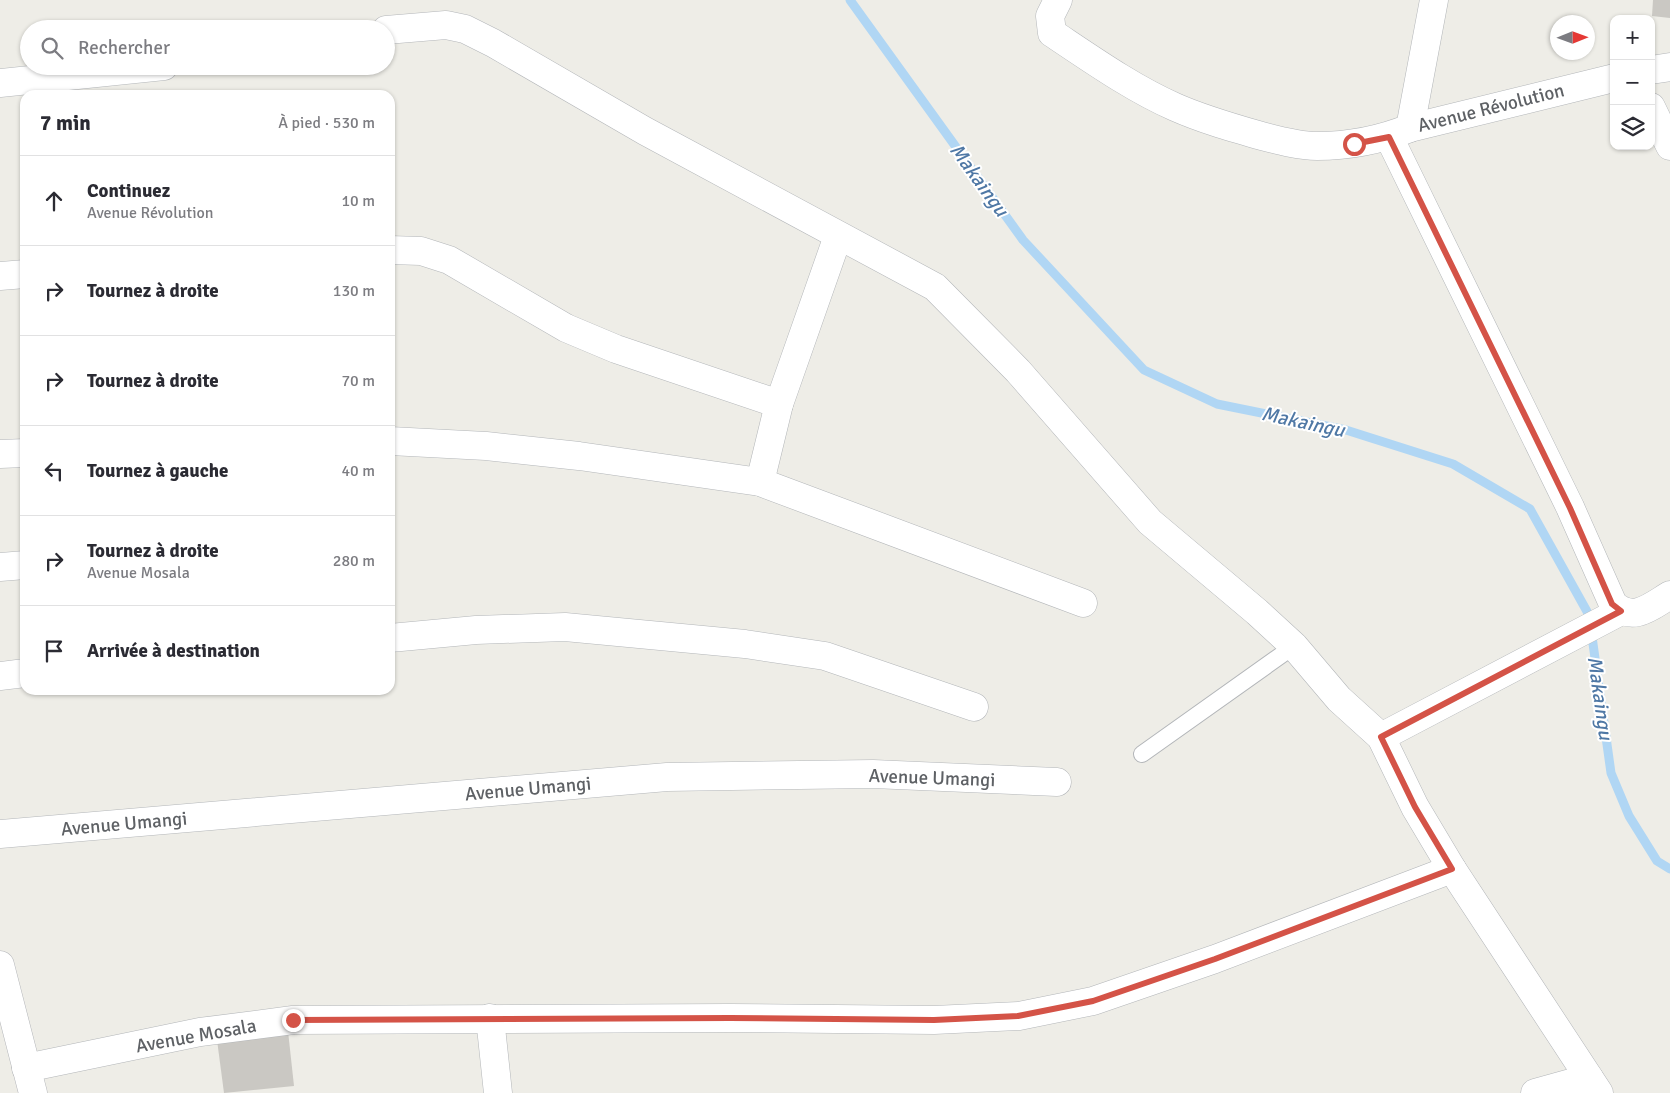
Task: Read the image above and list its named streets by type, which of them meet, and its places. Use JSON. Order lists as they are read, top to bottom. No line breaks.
{"streets":{"street":["Avenue Révolution","Avenue Umangi","Avenue Mosala"]},"water":["Makaingu"],"north":"right","page":{"map_buttons":["+","−"],"search":"Rechercher","heading":["7 min","À pied · 530 m"],"list":[["Continuez","Avenue Révolution","10 m"],["Tournez à droite","130 m"],["Tournez à droite","70 m"],["Tournez à gauche","40 m"],["Tournez à droite","Avenue Mosala","280 m"],"Arrivée à destination"]}}
